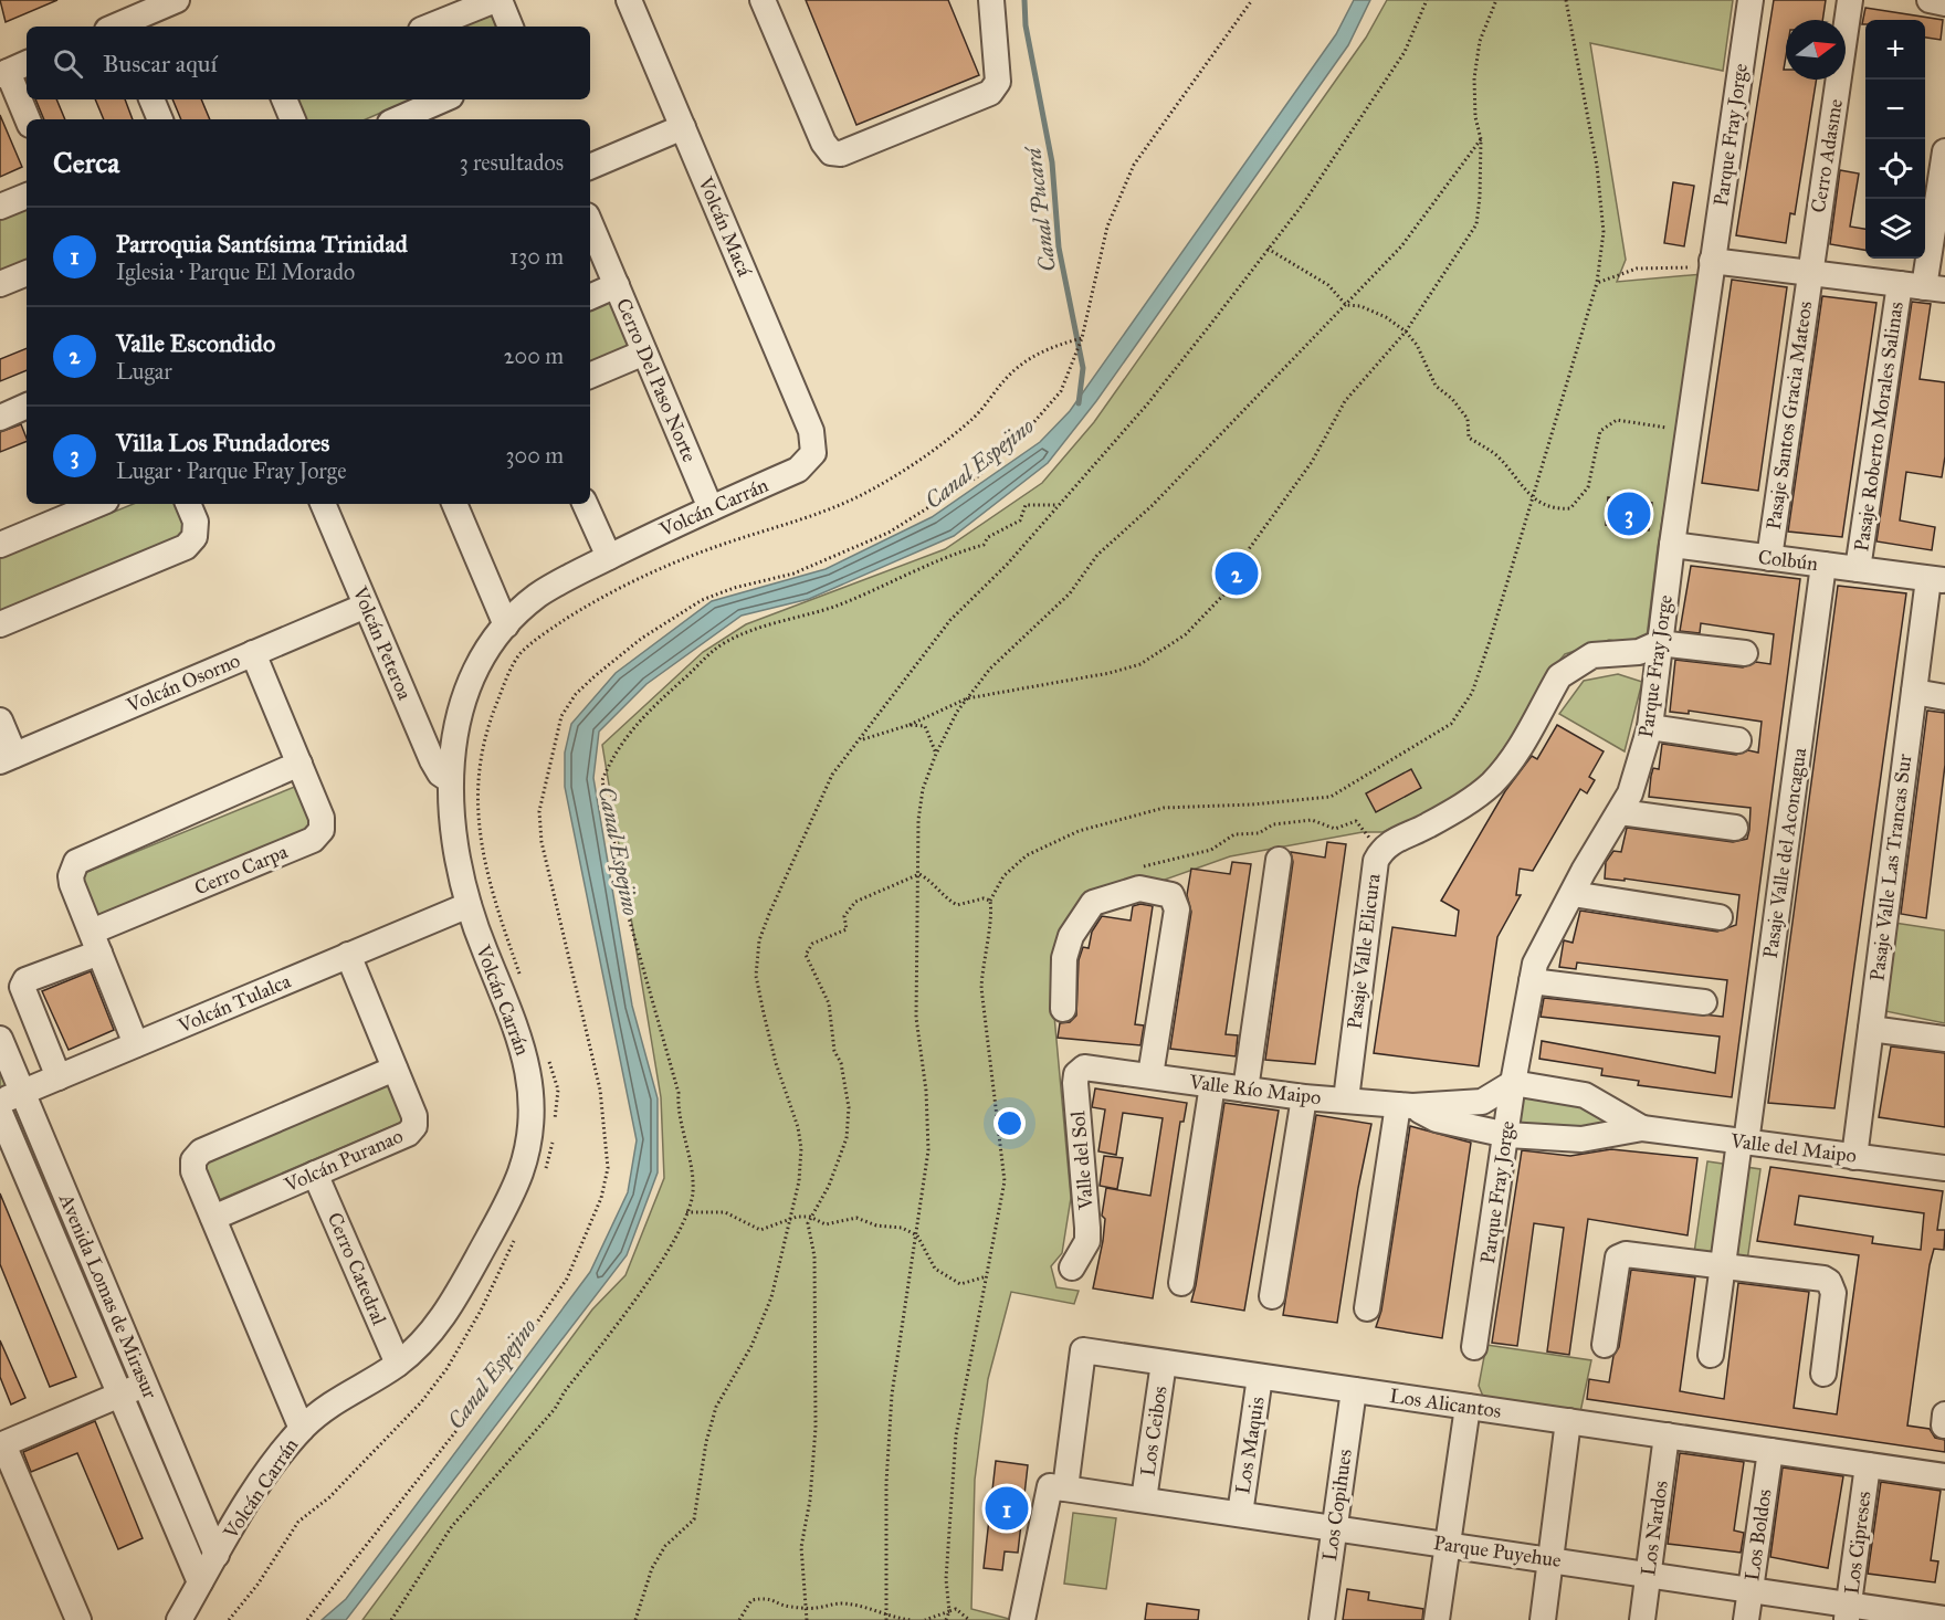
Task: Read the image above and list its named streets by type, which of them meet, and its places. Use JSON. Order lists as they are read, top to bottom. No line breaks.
{"streets":{"street":["Parque Fray Jorge","Cerro Adasme","Volcán Macá","Cerro Del Paso Norte","Pasaje Santos Gracia Mateos","Pasaje Roberto Morales Salinas","Volcán Carrán","Colbún","Volcán Peteroa","Volcán Osorno","Pasaje Valle del Aconcagua","Pasaje Valle Las Trancas Sur","Cerro Carpa","Pasaje Valle Elicura","Volcán Tulalca","Valle Río Maipo","Valle del Maipo","Volcán Puranao","Valle del Sol","Cerro Catedral","Avenida Lomas de Mirasur","Los Alicantos","Los Ceibos","Los Maquis","Los Copihues","Los Nardos","Los Boldos","Los Cipreses","Parque Puyehue"]},"crossings":[["Parque Fray Jorge","Colbún"],["Parque Fray Jorge","Pasaje Valle Elicura"],["Parque Fray Jorge","Valle Río Maipo"],["Parque Fray Jorge","Valle del Maipo"],["Cerro Adasme","Pasaje Santos Gracia Mateos"],["Volcán Macá","Volcán Carrán"],["Cerro Del Paso Norte","Volcán Carrán"],["Pasaje Santos Gracia Mateos","Colbún"],["Pasaje Roberto Morales Salinas","Colbún"],["Volcán Carrán","Volcán Peteroa"],["Volcán Carrán","Volcán Tulalca"],["Volcán Carrán","Cerro Catedral"],["Volcán Carrán","Avenida Lomas de Mirasur"],["Colbún","Pasaje Valle del Aconcagua"],["Colbún","Pasaje Valle Las Trancas Sur"],["Volcán Peteroa","Volcán Osorno"],["Volcán Osorno","Cerro Carpa"],["Pasaje Valle del Aconcagua","Valle del Maipo"],["Pasaje Valle Las Trancas Sur","Valle del Maipo"],["Pasaje Valle Elicura","Valle Río Maipo"],["Volcán Tulalca","Volcán Puranao"],["Volcán Tulalca","Avenida Lomas de Mirasur"],["Valle Río Maipo","Valle del Maipo"],["Valle Río Maipo","Valle del Sol"],["Volcán Puranao","Cerro Catedral"],["Los Alicantos","Los Ceibos"],["Los Alicantos","Los Maquis"],["Los Alicantos","Los Copihues"],["Los Alicantos","Los Nardos"],["Los Alicantos","Los Boldos"],["Los Alicantos","Los Cipreses"],["Los Alicantos","Parque Puyehue"],["Los Ceibos","Parque Puyehue"],["Los Maquis","Parque Puyehue"],["Los Copihues","Parque Puyehue"],["Los Nardos","Parque Puyehue"],["Los Boldos","Parque Puyehue"],["Los Cipreses","Parque Puyehue"]],"water":["Canal Pucará","Canal Espejino"],"north":"right","page":{"map_buttons":["+","−"],"search":"Buscar aquí","heading":["Cerca","3 resultados"],"list":[{"mark":"1","name":"Parroquia Santísima Trinidad","note":"Iglesia · Parque El Morado","value":"130 m"},{"mark":"2","name":"Valle Escondido","note":"Lugar","value":"200 m"},{"mark":"3","name":"Villa Los Fundadores","note":"Lugar · Parque Fray Jorge","value":"300 m"}],"pins":["3","2","1"]}}
